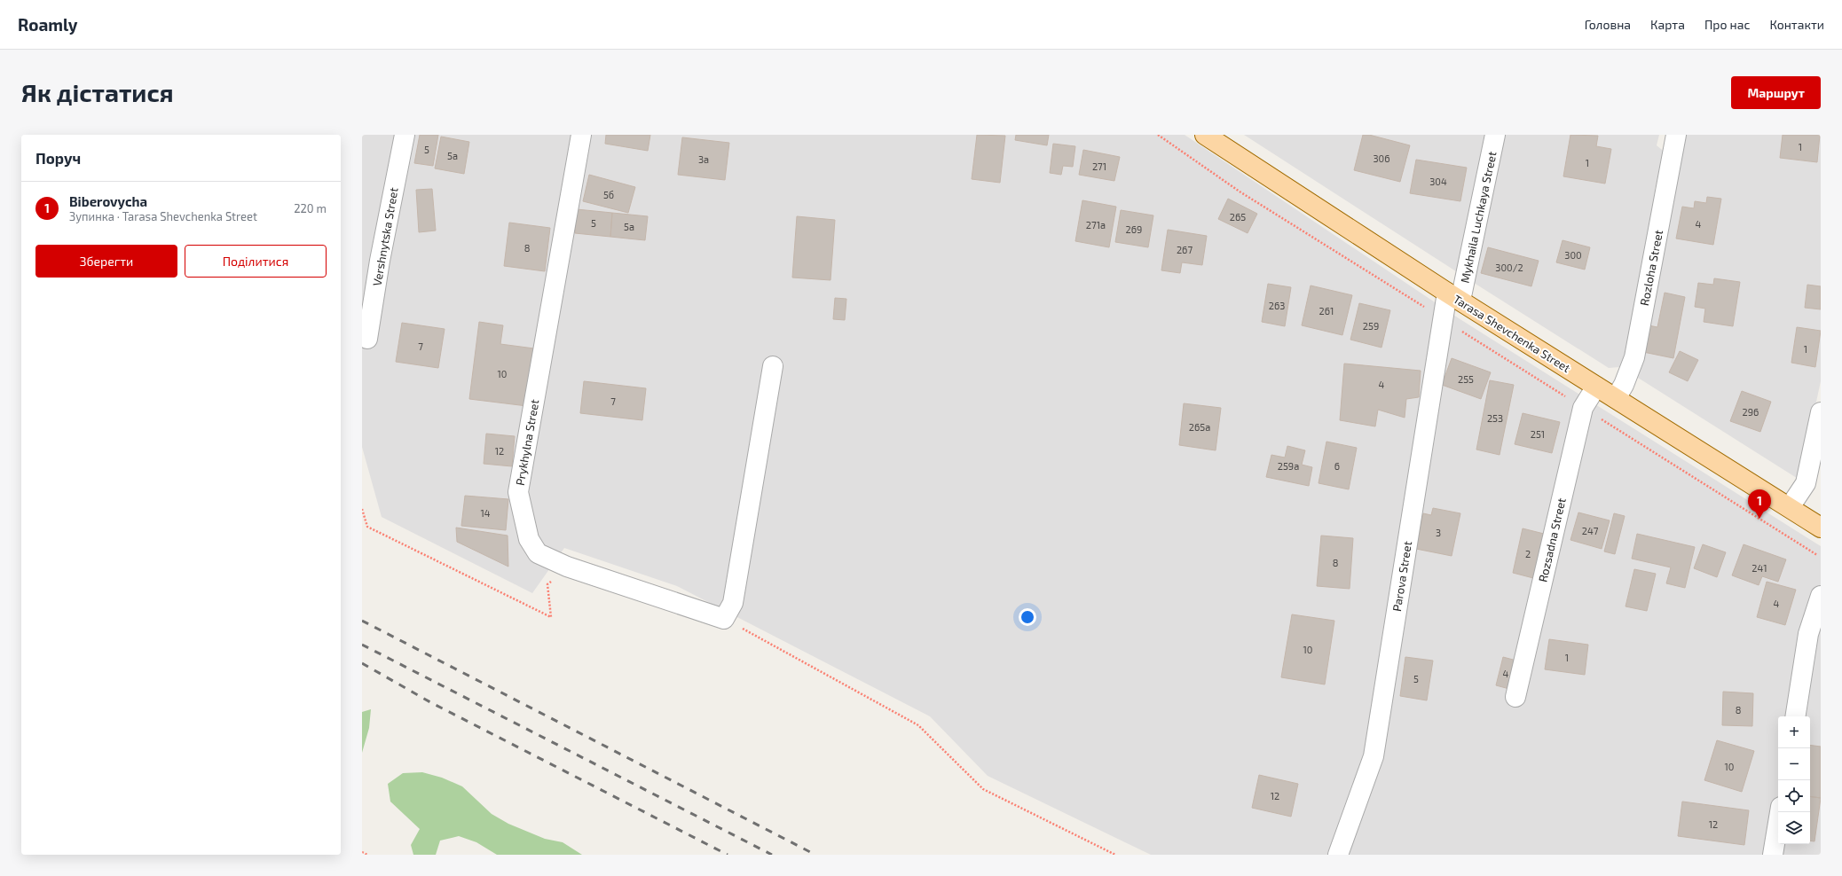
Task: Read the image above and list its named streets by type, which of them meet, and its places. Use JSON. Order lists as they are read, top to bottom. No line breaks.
{"streets":{"main road":["Tarasa Shevchenka Street"],"street":["Mykhaila Luchkaya Street","Vershnytska Street","Rozloha Street","Prykhylna Street","Rozsadna Street","Parova Street"]},"crossings":[["Mykhaila Luchkaya Street","Tarasa Shevchenka Street"],["Mykhaila Luchkaya Street","Parova Street"],["Rozloha Street","Tarasa Shevchenka Street"],["Tarasa Shevchenka Street","Rozsadna Street"],["Tarasa Shevchenka Street","Parova Street"]],"house_numbers":["1","5","5а","306","3а","1","271","304","5б","265","5","4","271а","5а","269","8","267","300","300/2","263","261","259","7","1","10","255","4","7","296","253","265а","251","12","259а","6","14","247","3","2","8","241","4","10","1","4","5","8","10","12","12"],"page":{"header":"Roamly","nav":["Головна","Карта","Про нас","Контакти"],"buttons":["Маршрут",["Зберегти","Поділитися"]],"title":"Як дістатися","heading":"Поруч","list":[{"mark":"1","name":"Biberovycha","note":"Зупинка · Tarasa Shevchenka Street","value":"220 m"}],"pins":"1","map_buttons":["+","−"]}}
